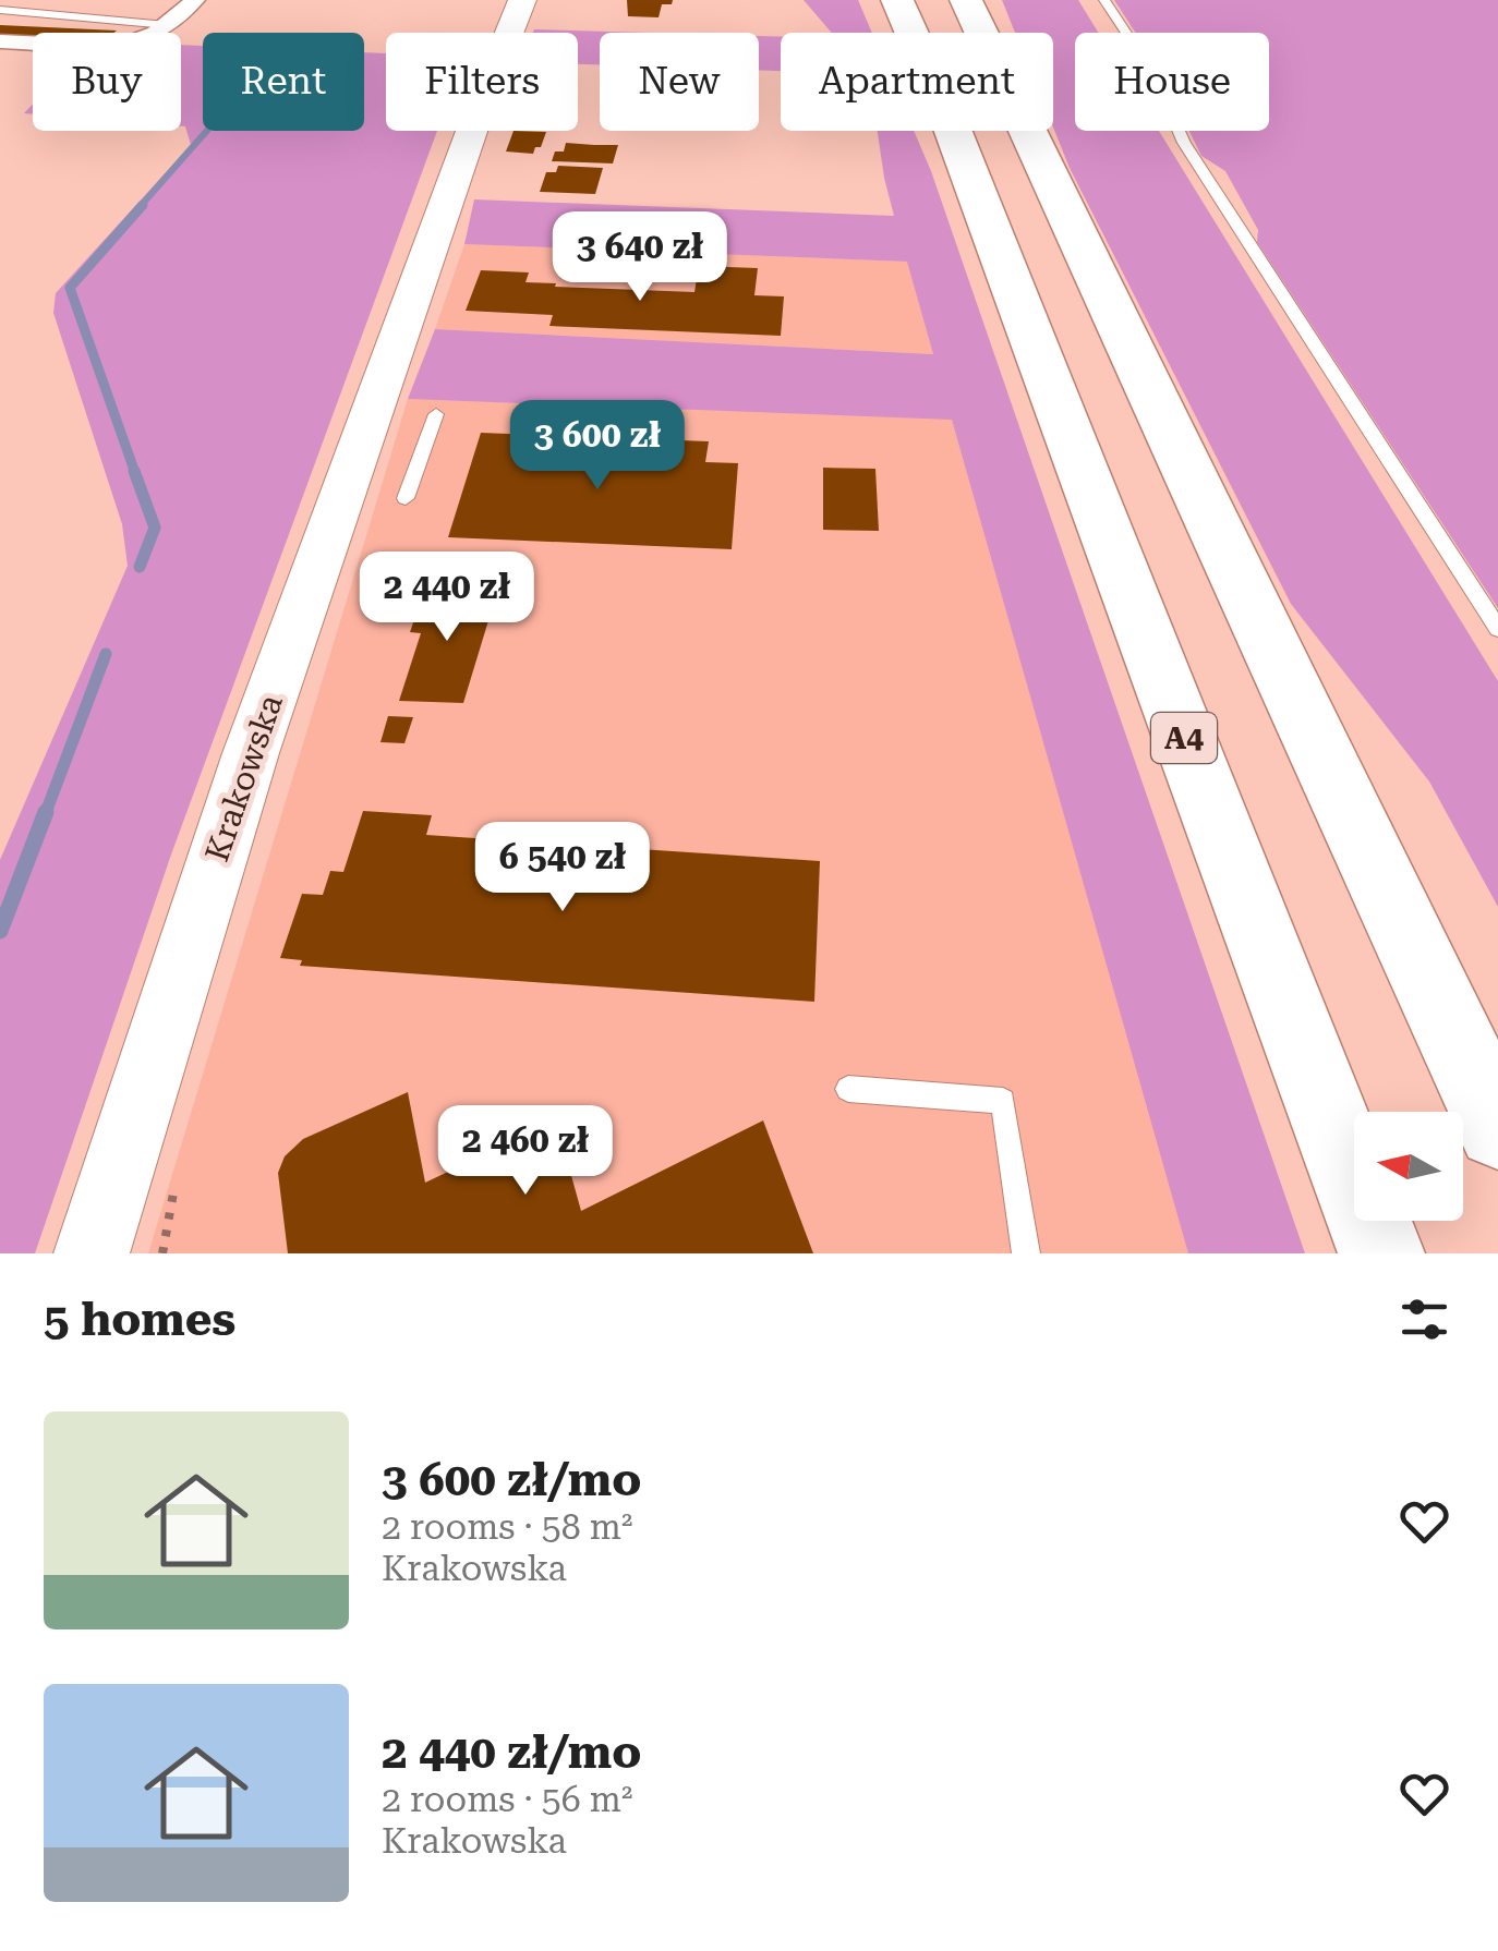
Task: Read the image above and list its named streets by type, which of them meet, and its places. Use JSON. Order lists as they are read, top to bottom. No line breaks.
{"streets":{"highway":["A4"],"street":["Krakowska"]},"north":"left","page":{"chip":["Buy","Rent","Filters","New","Apartment","House"],"price":["3 640 zł","3 600 zł","2 440 zł","6 540 zł","2 460 zł"],"heading":"5 homes","list":[{"name":"3 600 zł/mo","note":"2 rooms · 58 m² · Krakowska"},{"name":"2 440 zł/mo","note":"2 rooms · 56 m² · Krakowska"}]}}
